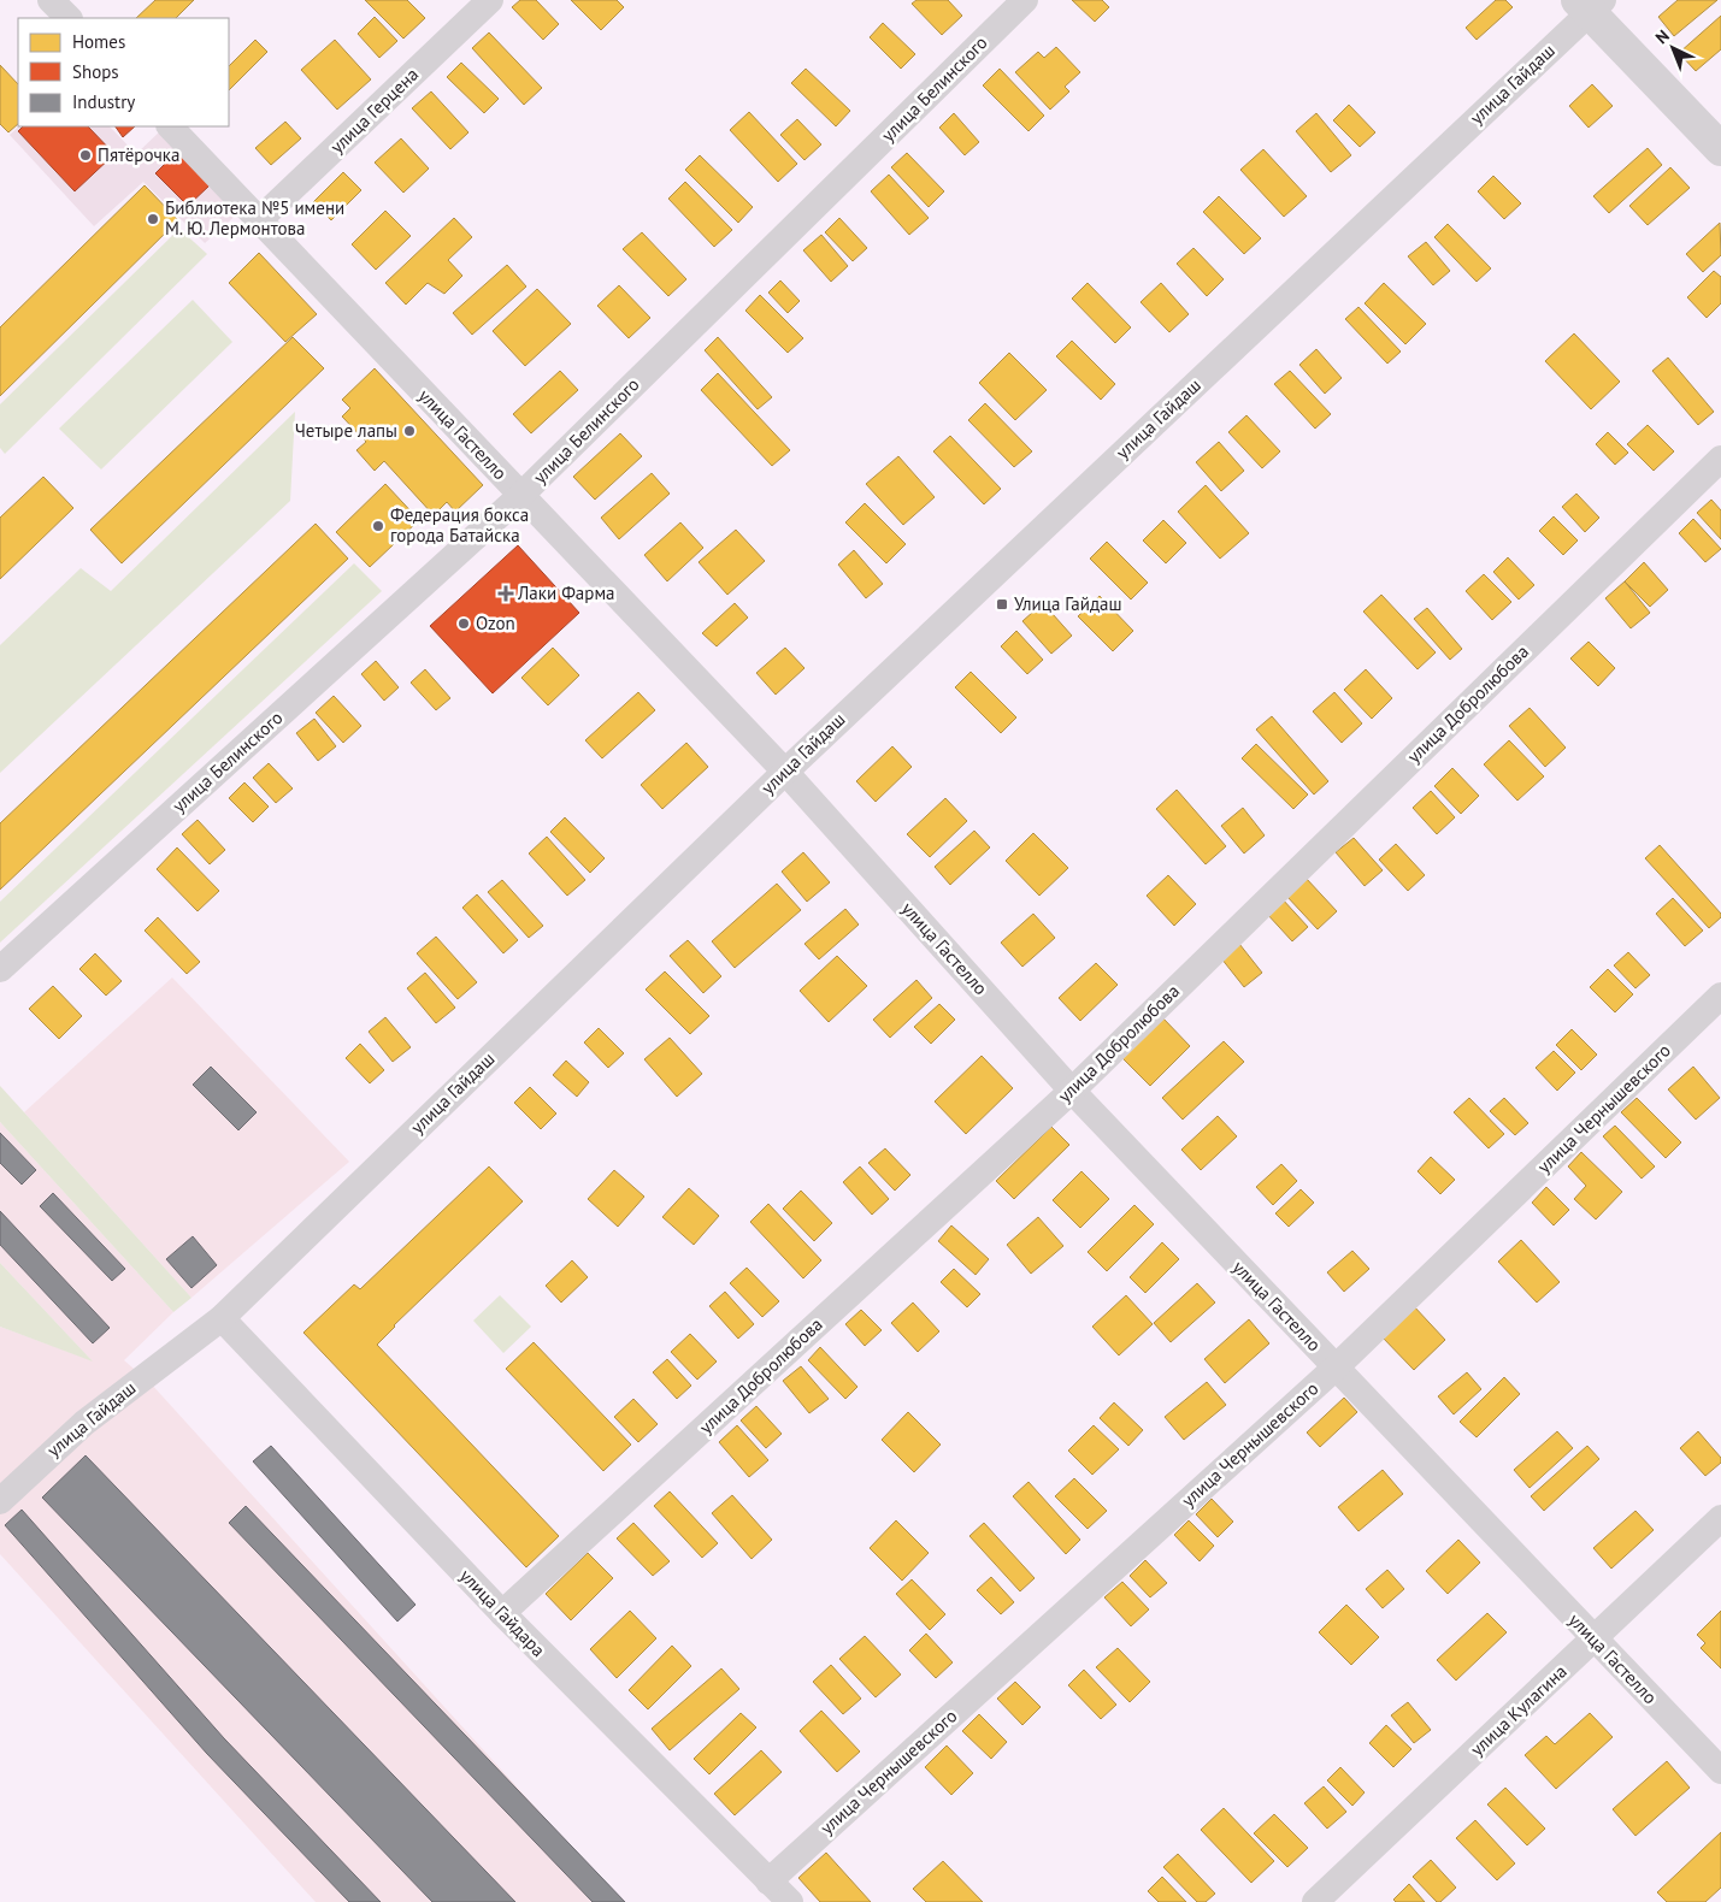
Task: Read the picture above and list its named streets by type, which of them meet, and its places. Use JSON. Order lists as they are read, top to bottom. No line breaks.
{"streets":{"street":["улица Гайдаш","улица Белинского","улица Герцена","улица Гастелло","улица Добролюбова","улица Чернышевского","улица Гайдара","улица Кулагина"]},"crossings":[["улица Гайдаш","улица Гастелло"],["улица Гайдаш","улица Гайдара"],["улица Белинского","улица Гастелло"],["улица Герцена","улица Гастелло"],["улица Гастелло","улица Добролюбова"],["улица Гастелло","улица Чернышевского"],["улица Гастелло","улица Кулагина"],["улица Добролюбова","улица Гайдара"],["улица Чернышевского","улица Гайдара"]],"places":{"other":["Пятёрочка","Библиотека №5 имени М. Ю. Лермонтова","Четыре лапы","Федерация бокса города Батайска","Ozon"],"health":["Лаки Фарма"],"transit":["Улица Гайдаш"]},"legend":["Homes","Shops","Industry"],"north":"top left"}
